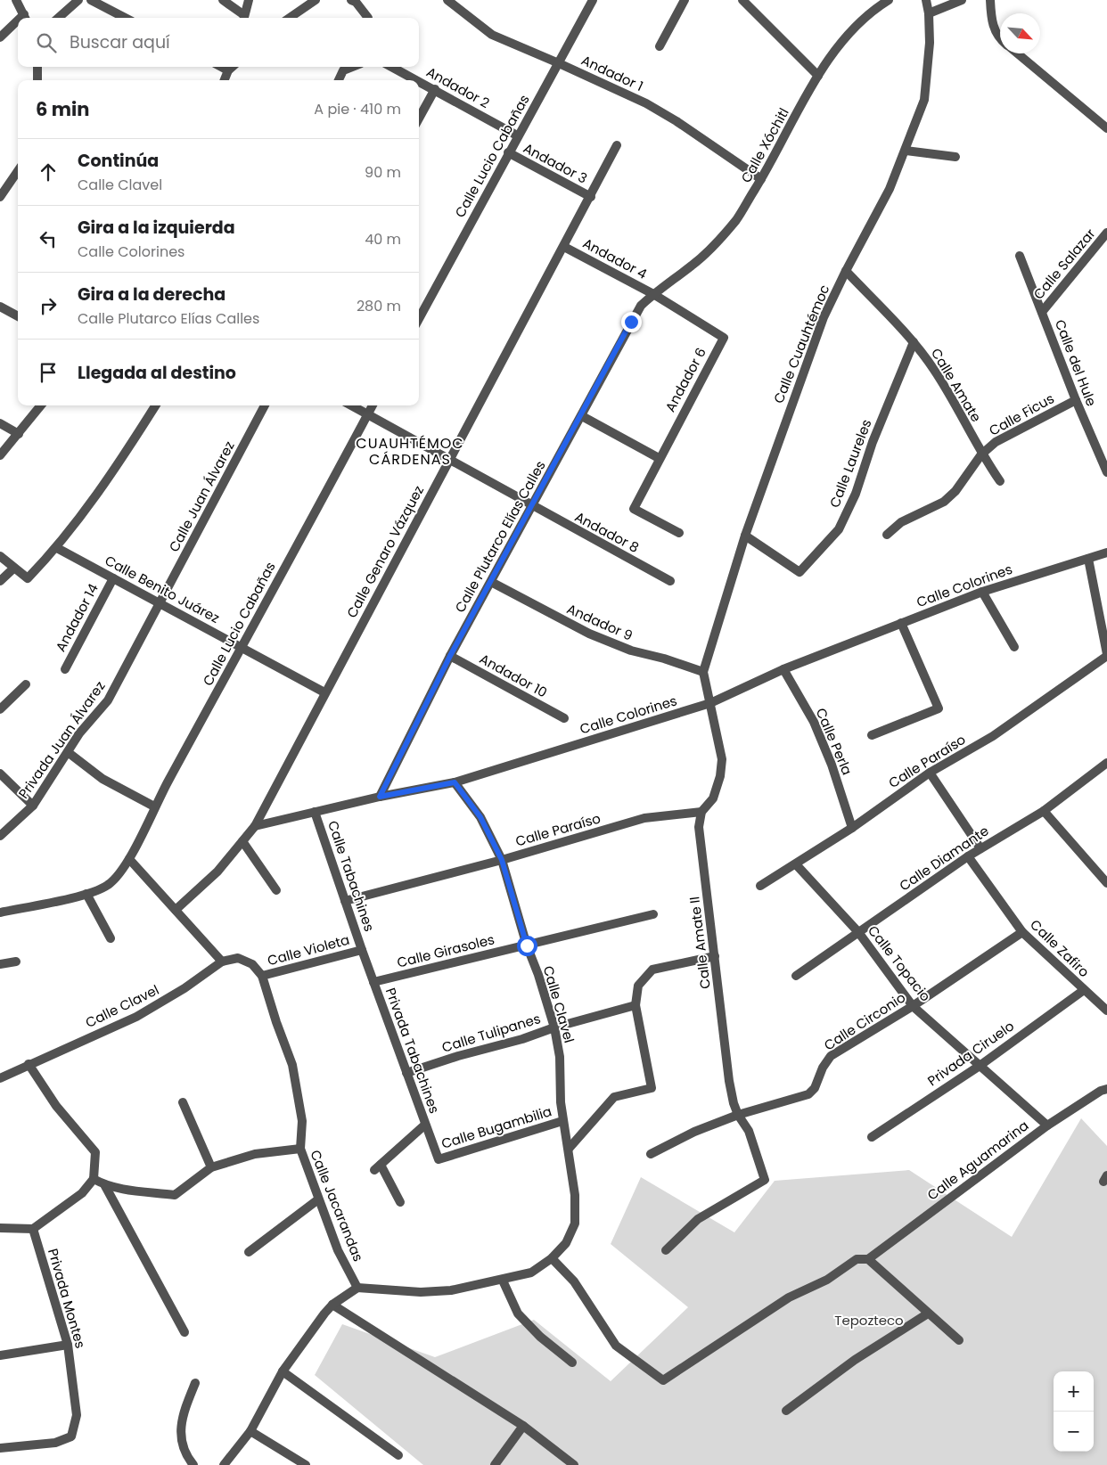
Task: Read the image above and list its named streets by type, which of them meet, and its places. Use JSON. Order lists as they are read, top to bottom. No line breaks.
{"streets":{"street":["Andador 1","Andador 2","Calle Xóchitl","Calle Lucio Cabañas","Andador 3","Andador 4","Calle Salazar","Calle Cuauhtémoc","Calle del Hule","Andador 6","Calle Amate","Calle Ficus","Calle Laureles","Calle Juan Álvarez","Andador 8","Calle Plutarco Elías Calles","Calle Genaro Vázquez","Calle Colorines","Calle Benito Juárez","Andador 14","Andador 9","Andador 10","Privada Juan Álvarez","Calle Perla","Calle Paraíso","Calle Diamante","Calle Tabachines","Calle Amate II","Calle Zafiro","Calle Violeta","Calle Girasoles","Calle Topacio","Calle Clavel","Calle Circonio","Calle Tulipanes","Privada Tabachines","Privada Ciruelo","Calle Bugambilia","Calle Aguamarina","Calle Jacarandas","Privada Montes"]},"crossings":[["Andador 1","Calle Xóchitl"],["Andador 1","Calle Lucio Cabañas"],["Andador 2","Calle Lucio Cabañas"],["Calle Xóchitl","Andador 4"],["Calle Xóchitl","Andador 6"],["Calle Xóchitl","Calle Plutarco Elías Calles"],["Calle Lucio Cabañas","Andador 3"],["Calle Lucio Cabañas","Andador 8"],["Calle Lucio Cabañas","Calle Benito Juárez"],["Andador 3","Calle Genaro Vázquez"],["Andador 4","Andador 6"],["Andador 4","Calle Plutarco Elías Calles"],["Andador 4","Calle Genaro Vázquez"],["Calle Salazar","Calle del Hule"],["Calle Cuauhtémoc","Calle Amate"],["Calle Cuauhtémoc","Calle Laureles"],["Calle Cuauhtémoc","Calle Colorines"],["Calle Cuauhtémoc","Andador 9"],["Calle del Hule","Calle Ficus"],["Andador 6","Calle Plutarco Elías Calles"],["Calle Amate","Calle Ficus"],["Calle Amate","Calle Laureles"],["Calle Juan Álvarez","Calle Benito Juárez"],["Calle Juan Álvarez","Privada Juan Álvarez"],["Andador 8","Calle Plutarco Elías Calles"],["Andador 8","Calle Genaro Vázquez"],["Calle Plutarco Elías Calles","Calle Colorines"],["Calle Plutarco Elías Calles","Andador 9"],["Calle Plutarco Elías Calles","Andador 10"],["Calle Genaro Vázquez","Calle Colorines"],["Calle Genaro Vázquez","Calle Benito Juárez"],["Calle Colorines","Calle Perla"],["Calle Colorines","Calle Tabachines"],["Calle Colorines","Calle Clavel"],["Calle Benito Juárez","Andador 14"],["Calle Benito Juárez","Privada Juan Álvarez"],["Calle Perla","Calle Paraíso"],["Calle Paraíso","Calle Tabachines"],["Calle Paraíso","Calle Amate II"],["Calle Paraíso","Calle Topacio"],["Calle Paraíso","Calle Clavel"],["Calle Diamante","Calle Zafiro"],["Calle Diamante","Calle Topacio"],["Calle Tabachines","Calle Violeta"],["Calle Tabachines","Privada Tabachines"],["Calle Amate II","Calle Circonio"],["Calle Zafiro","Calle Circonio"],["Calle Zafiro","Privada Ciruelo"],["Calle Violeta","Privada Tabachines"],["Calle Violeta","Calle Jacarandas"],["Calle Girasoles","Calle Clavel"],["Calle Girasoles","Privada Tabachines"],["Calle Topacio","Calle Circonio"],["Calle Topacio","Privada Ciruelo"],["Calle Topacio","Calle Aguamarina"],["Calle Clavel","Calle Tulipanes"],["Calle Clavel","Calle Bugambilia"],["Calle Clavel","Calle Aguamarina"],["Calle Tulipanes","Privada Tabachines"],["Privada Tabachines","Calle Bugambilia"]],"districts":["CUAUHTÉMOC CÁRDENAS"],"parks":["Tepozteco"],"north":"bottom right","page":{"search":"Buscar aquí","heading":["6 min","A pie · 410 m"],"list":[["Continúa","Calle Clavel","90 m"],["Gira a la izquierda","Calle Colorines","40 m"],["Gira a la derecha","Calle Plutarco Elías Calles","280 m"],"Llegada al destino"],"map_buttons":["+","−"]}}
